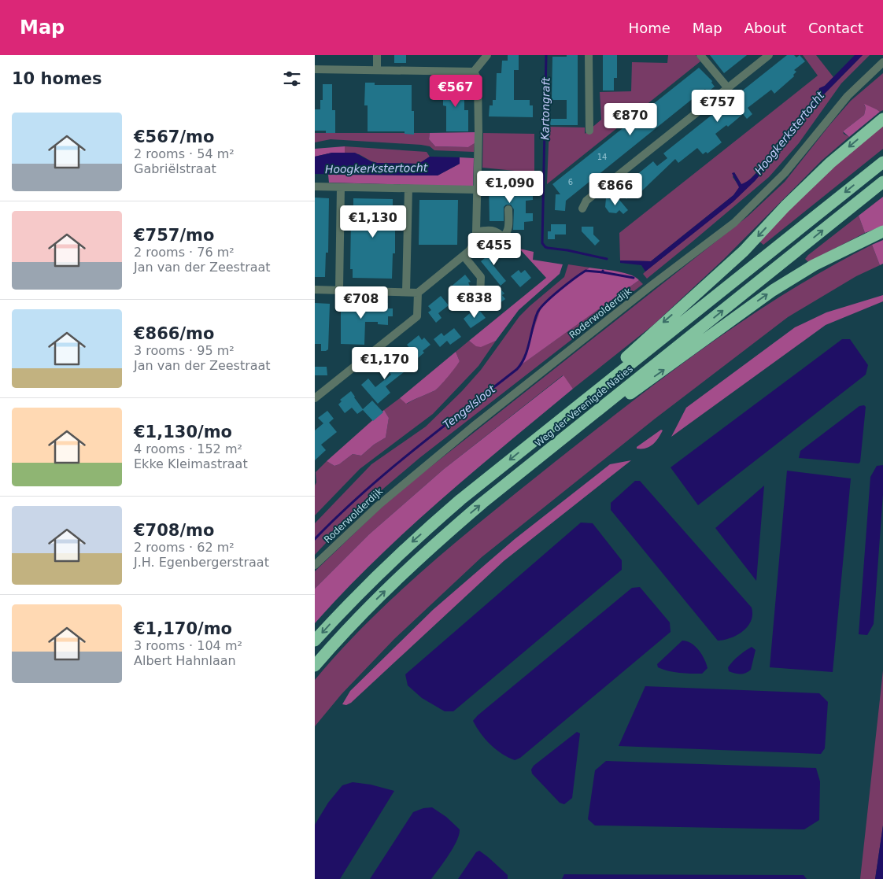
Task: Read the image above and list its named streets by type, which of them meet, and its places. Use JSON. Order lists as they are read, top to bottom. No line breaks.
{"streets":{"highway":["Weg der Verenigde Naties"],"street":["Roderwolderdijk"]},"water":["Kartongraft","Hoogkerkstertocht","Tengelsloot"],"house_numbers":["14","6"],"page":{"header":"Map","nav":["Home","Map","About","Contact"],"heading":"10 homes","price":["€567","€757","€870","€1,090","€866","€1,130","€455","€838","€708","€1,170"],"list":[{"name":"€567/mo","note":"2 rooms · 54 m² · Gabriëlstraat"},{"name":"€757/mo","note":"2 rooms · 76 m² · Jan van der Zeestraat"},{"name":"€866/mo","note":"3 rooms · 95 m² · Jan van der Zeestraat"},{"name":"€1,130/mo","note":"4 rooms · 152 m² · Ekke Kleimastraat"},{"name":"€708/mo","note":"2 rooms · 62 m² · J.H. Egenbergerstraat"},{"name":"€1,170/mo","note":"3 rooms · 104 m² · Albert Hahnlaan"}]}}
